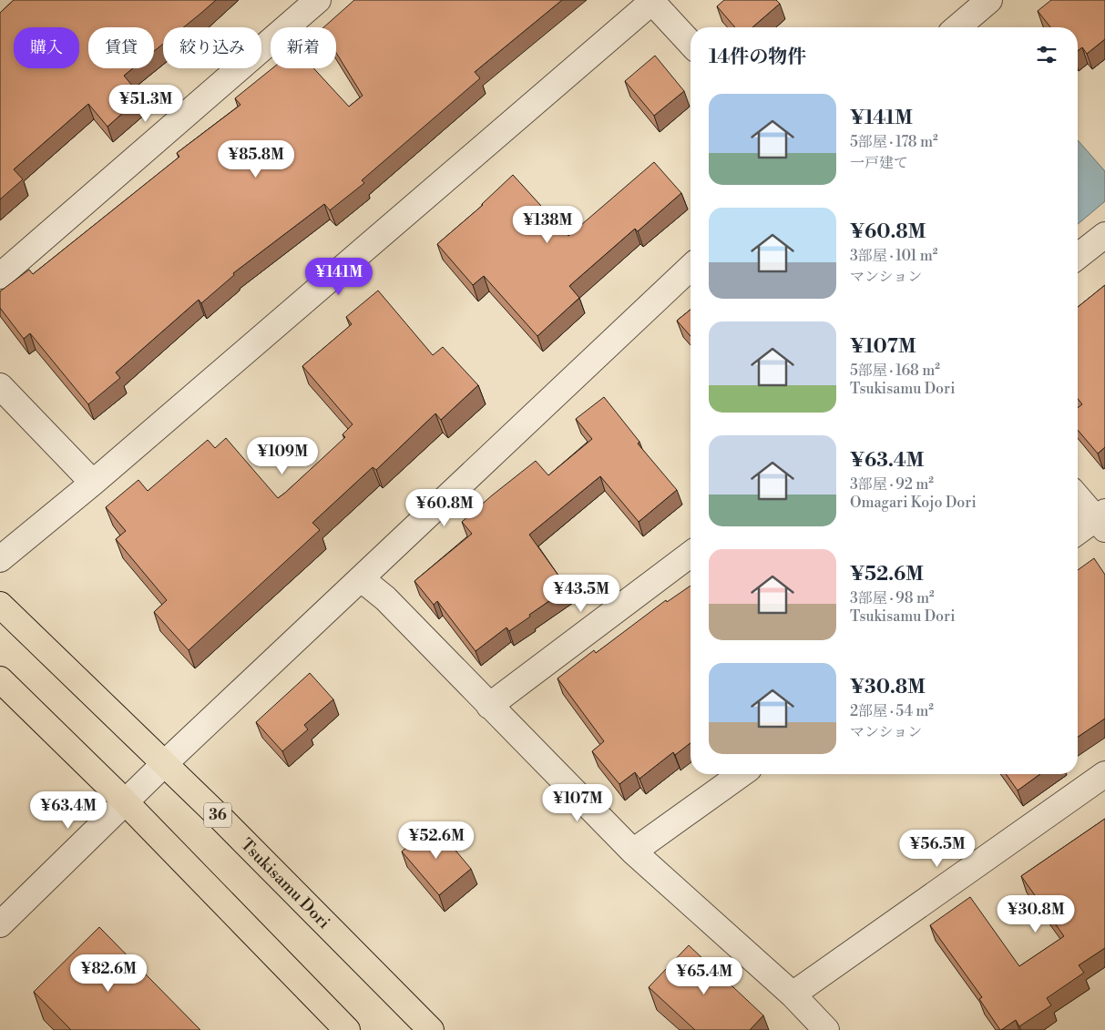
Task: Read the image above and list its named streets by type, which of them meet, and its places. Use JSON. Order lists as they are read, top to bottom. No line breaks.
{"streets":{"highway":["36","Tsukisamu Dori"]},"page":{"chip":["購入","賃貸","絞り込み","新着"],"heading":"14件の物件","list":[{"name":"¥141M","note":"5部屋 · 178 m² · 一戸建て"},{"name":"¥60.8M","note":"3部屋 · 101 m² · マンション"},{"name":"¥107M","note":"5部屋 · 168 m² · Tsukisamu Dori"},{"name":"¥63.4M","note":"3部屋 · 92 m² · Omagari Kojo Dori"},{"name":"¥52.6M","note":"3部屋 · 98 m² · Tsukisamu Dori"},{"name":"¥30.8M","note":"2部屋 · 54 m² · マンション"}],"price":["¥51.3M","¥85.8M","¥138M","¥141M","¥109M","¥60.8M","¥43.5M","¥107M","¥63.4M","¥52.6M","¥56.5M","¥30.8M","¥82.6M","¥65.4M"]}}
